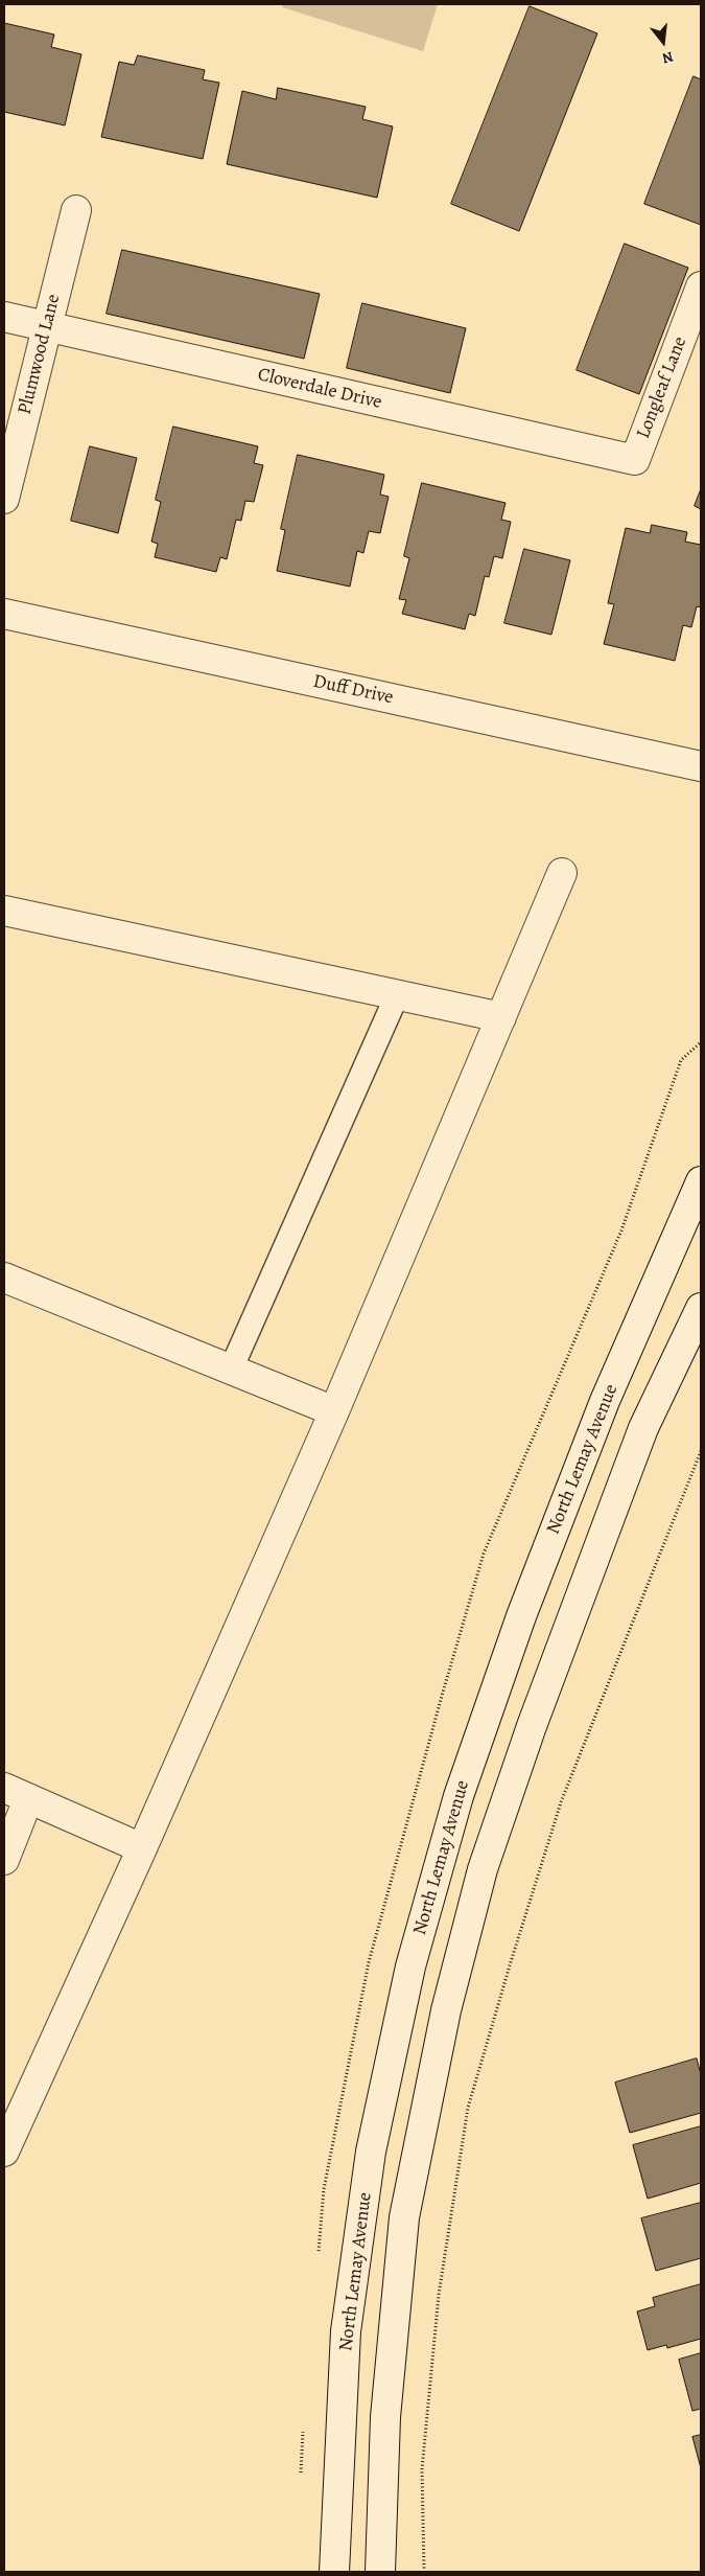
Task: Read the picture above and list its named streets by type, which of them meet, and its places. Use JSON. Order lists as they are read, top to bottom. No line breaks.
{"streets":{"street":["Plumwood Lane","Longleaf Lane","Cloverdale Drive","Duff Drive","North Lemay Avenue"]},"crossings":[["Plumwood Lane","Cloverdale Drive"],["Longleaf Lane","Cloverdale Drive"]],"north":"bottom"}
